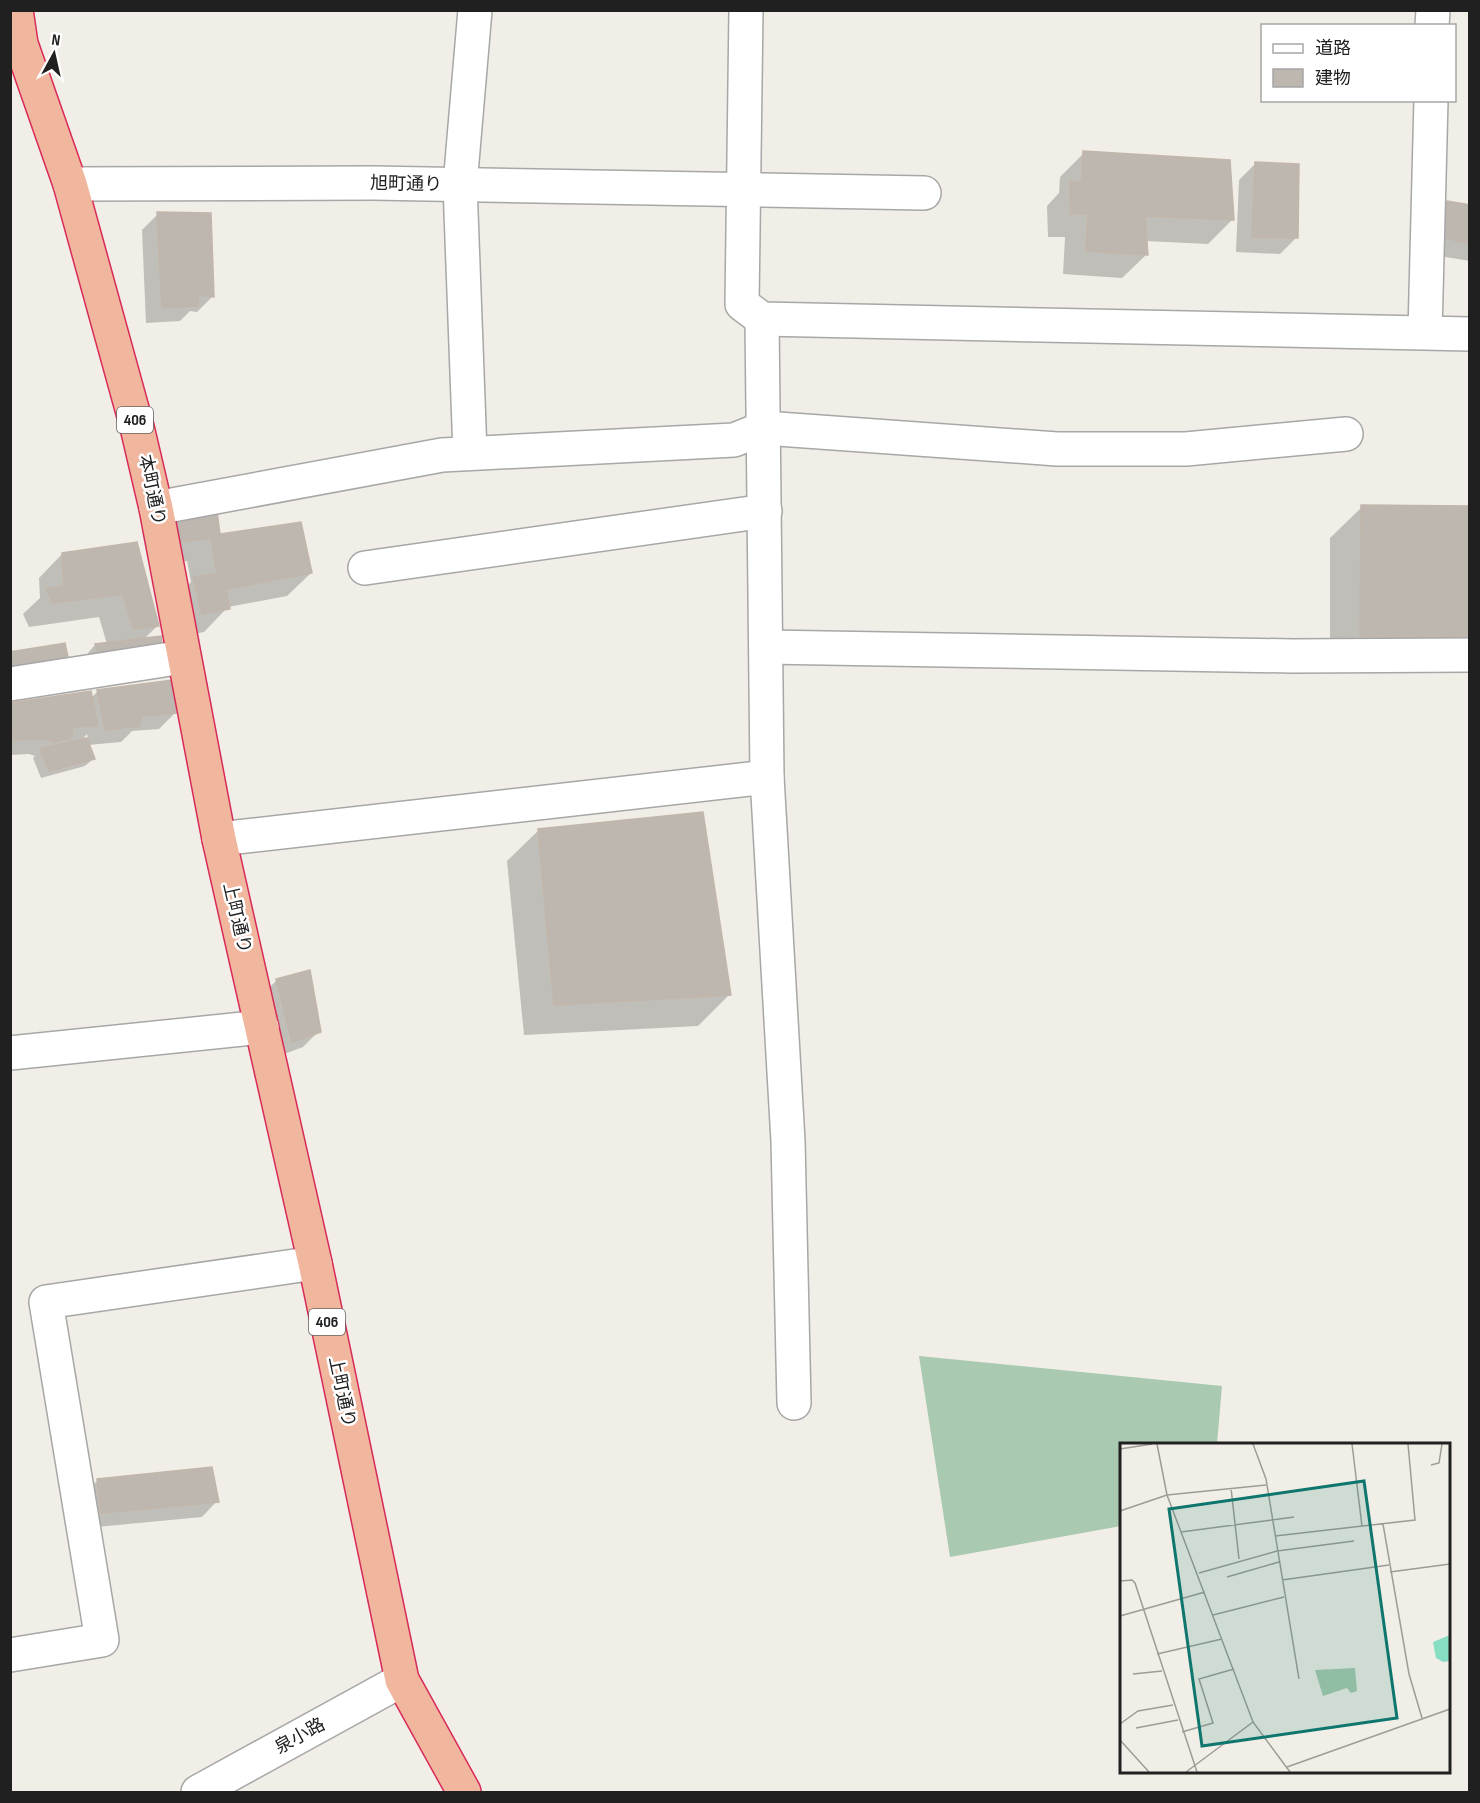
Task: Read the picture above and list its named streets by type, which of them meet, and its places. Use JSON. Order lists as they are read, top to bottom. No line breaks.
{"streets":{"highway":["406","本町通り","上町通り"],"street":["旭町通り","泉小路"]},"crossings":[["旭町通り","本町通り"],["本町通り","上町通り"],["上町通り","泉小路"]],"legend":["道路","建物"],"north":"top"}
